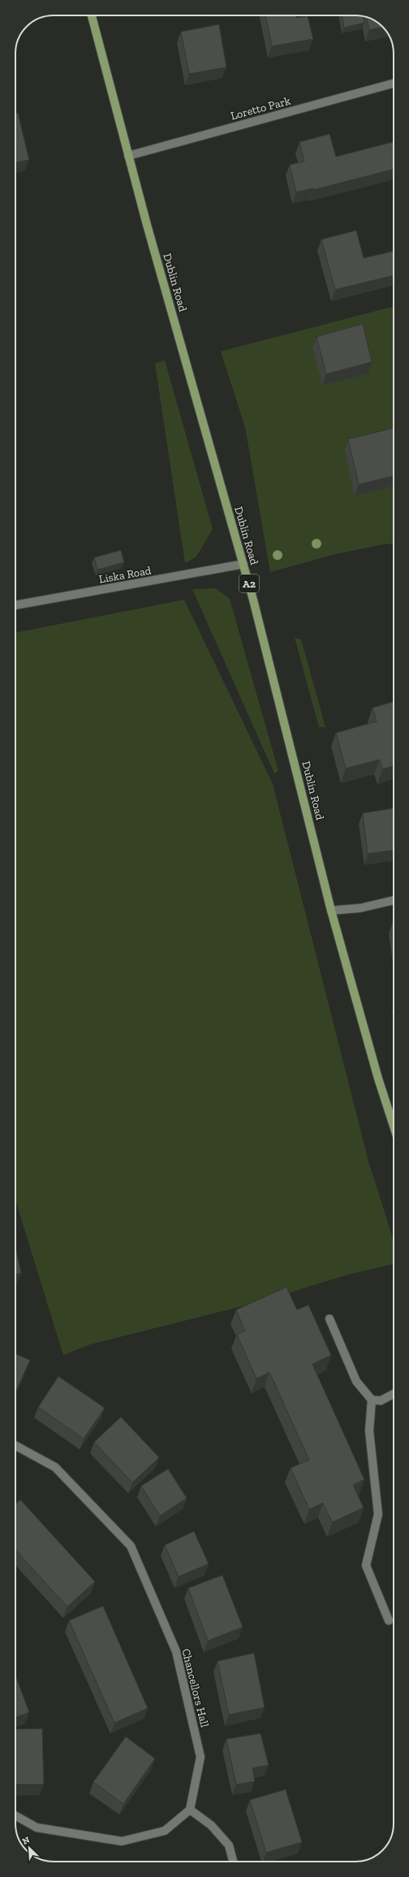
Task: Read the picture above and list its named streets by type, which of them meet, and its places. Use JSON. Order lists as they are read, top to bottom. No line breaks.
{"streets":{"main road":["Dublin Road","A2"],"street":["Loretto Park","Liska Road","Chancellors Hall"]},"crossings":[["Loretto Park","Dublin Road"],["Dublin Road","Liska Road"]],"north":"top left"}
